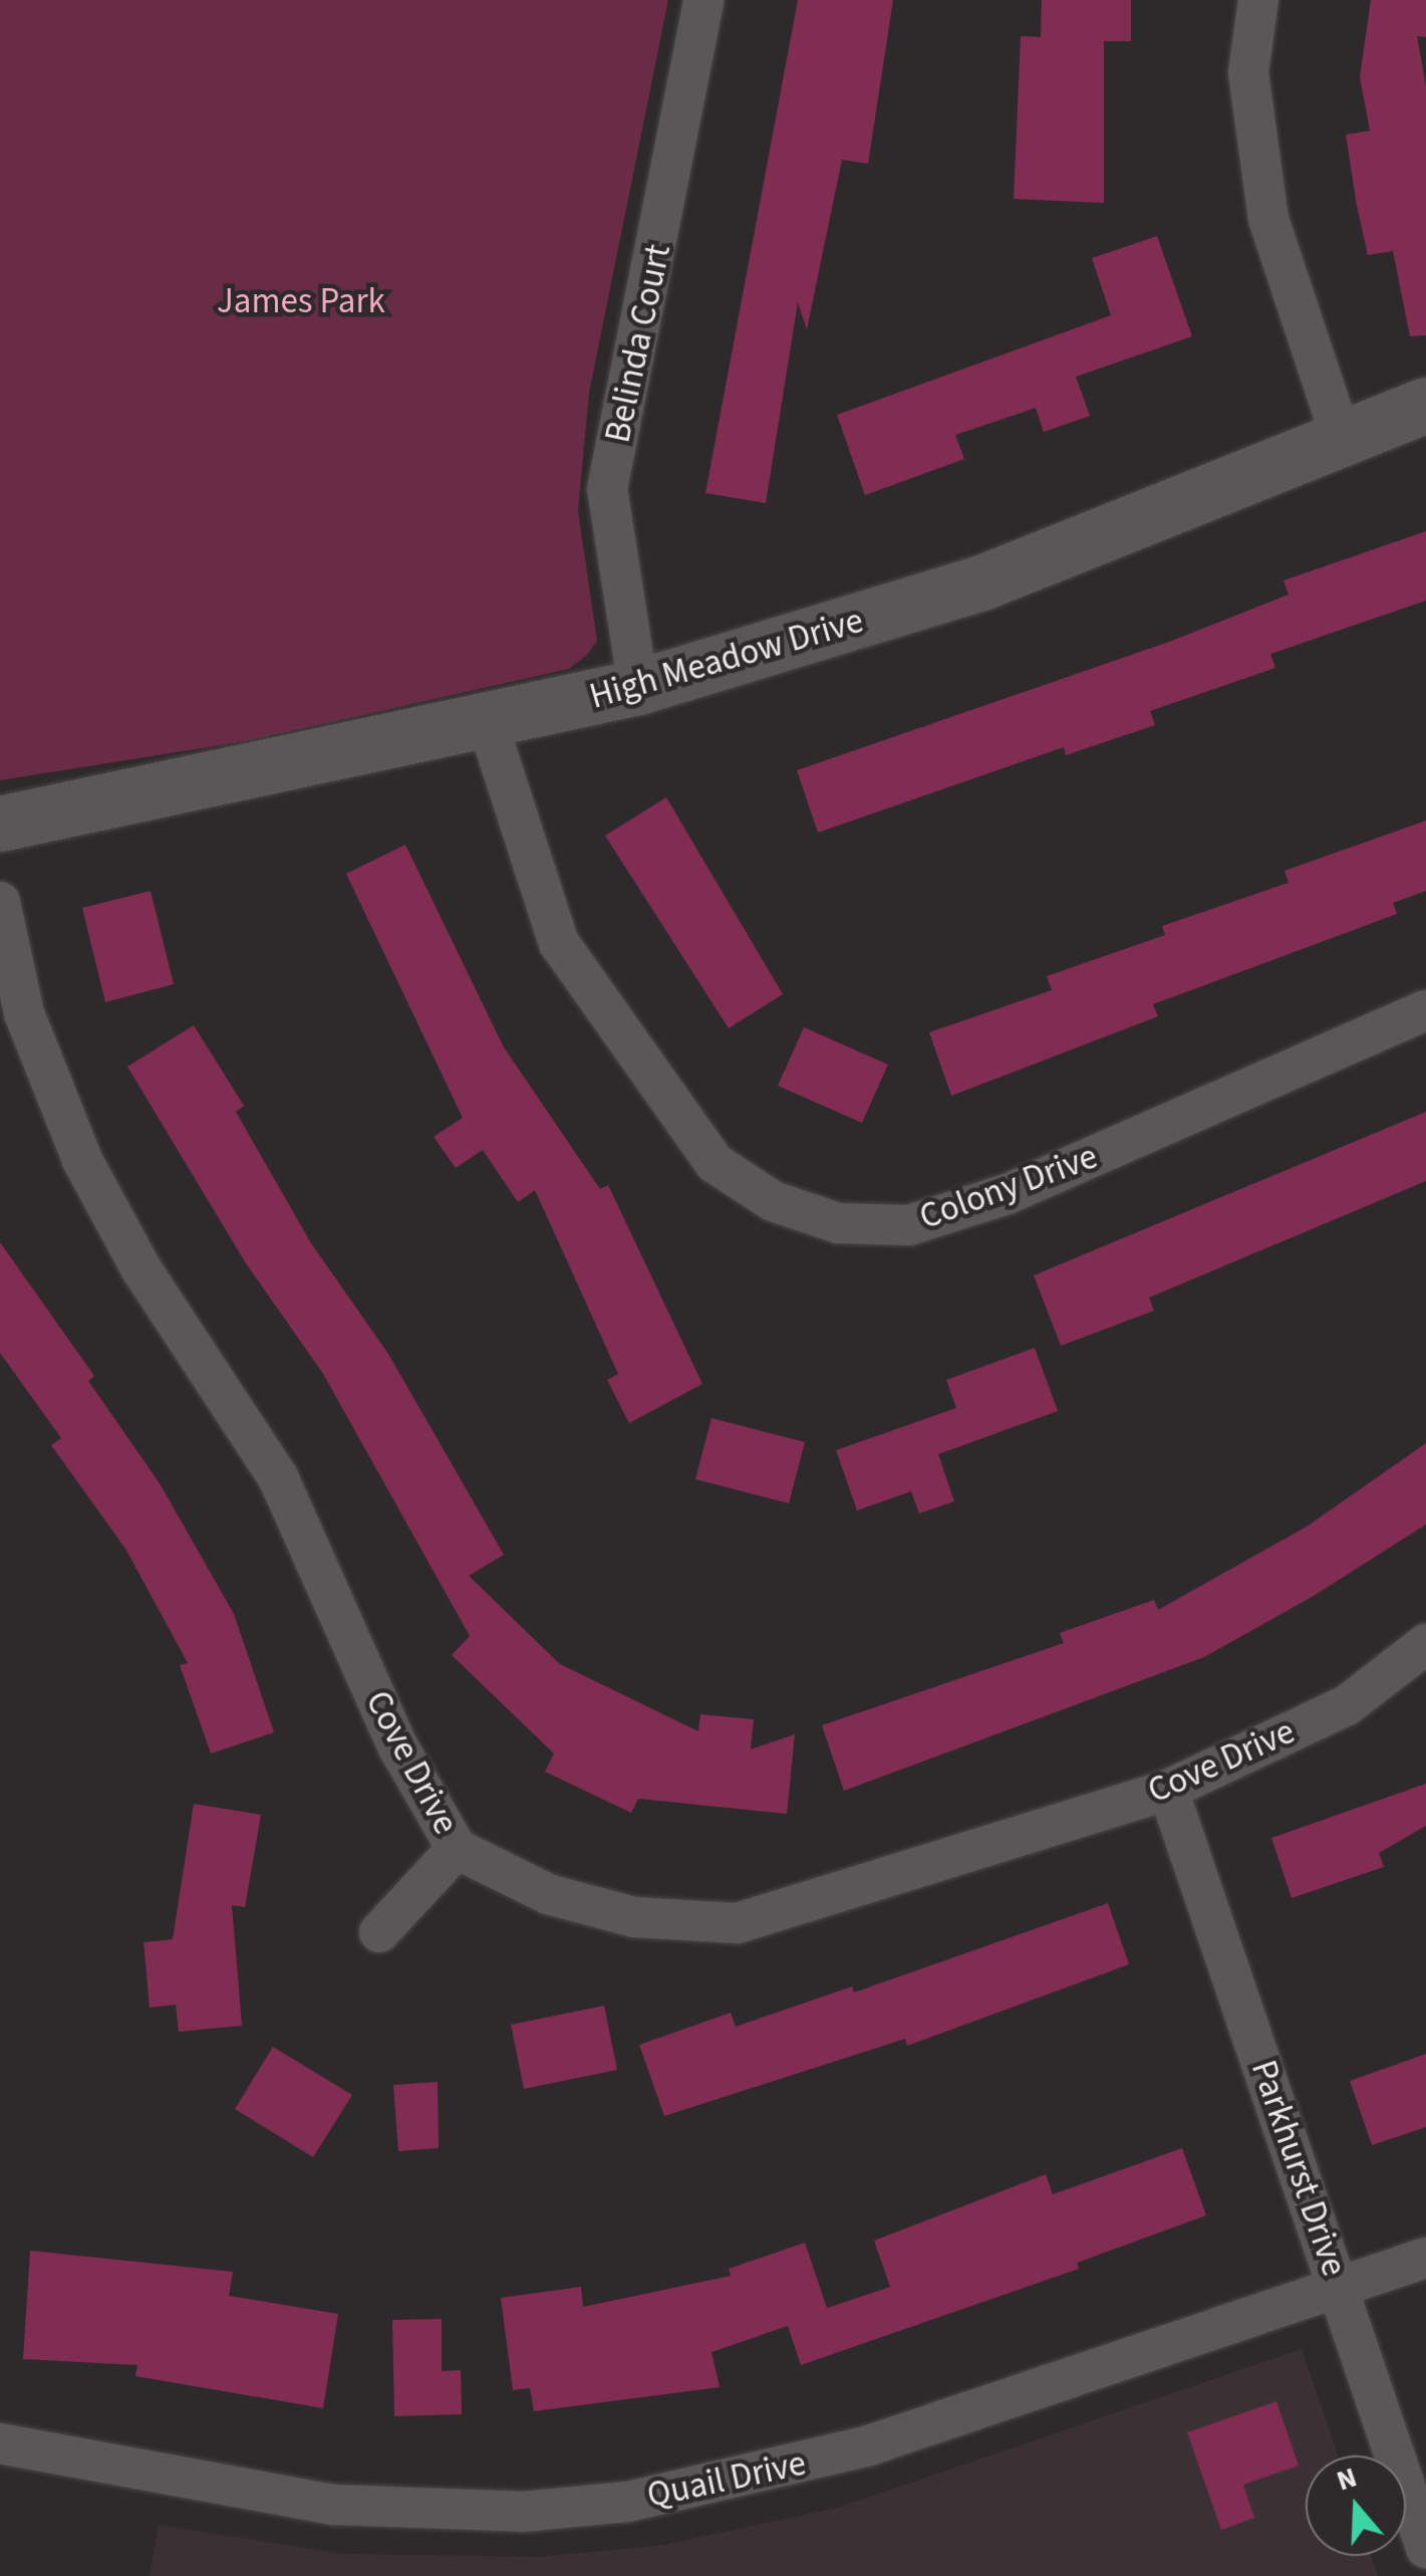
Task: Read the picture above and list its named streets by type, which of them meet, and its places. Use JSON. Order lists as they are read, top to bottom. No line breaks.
{"streets":{"street":["Belinda Court","High Meadow Drive","Colony Drive","Cove Drive","Parkhurst Drive","Quail Drive"]},"crossings":[["Belinda Court","High Meadow Drive"],["High Meadow Drive","Colony Drive"],["Cove Drive","Parkhurst Drive"],["Parkhurst Drive","Quail Drive"]],"parks":["James Park"],"north":"top"}
